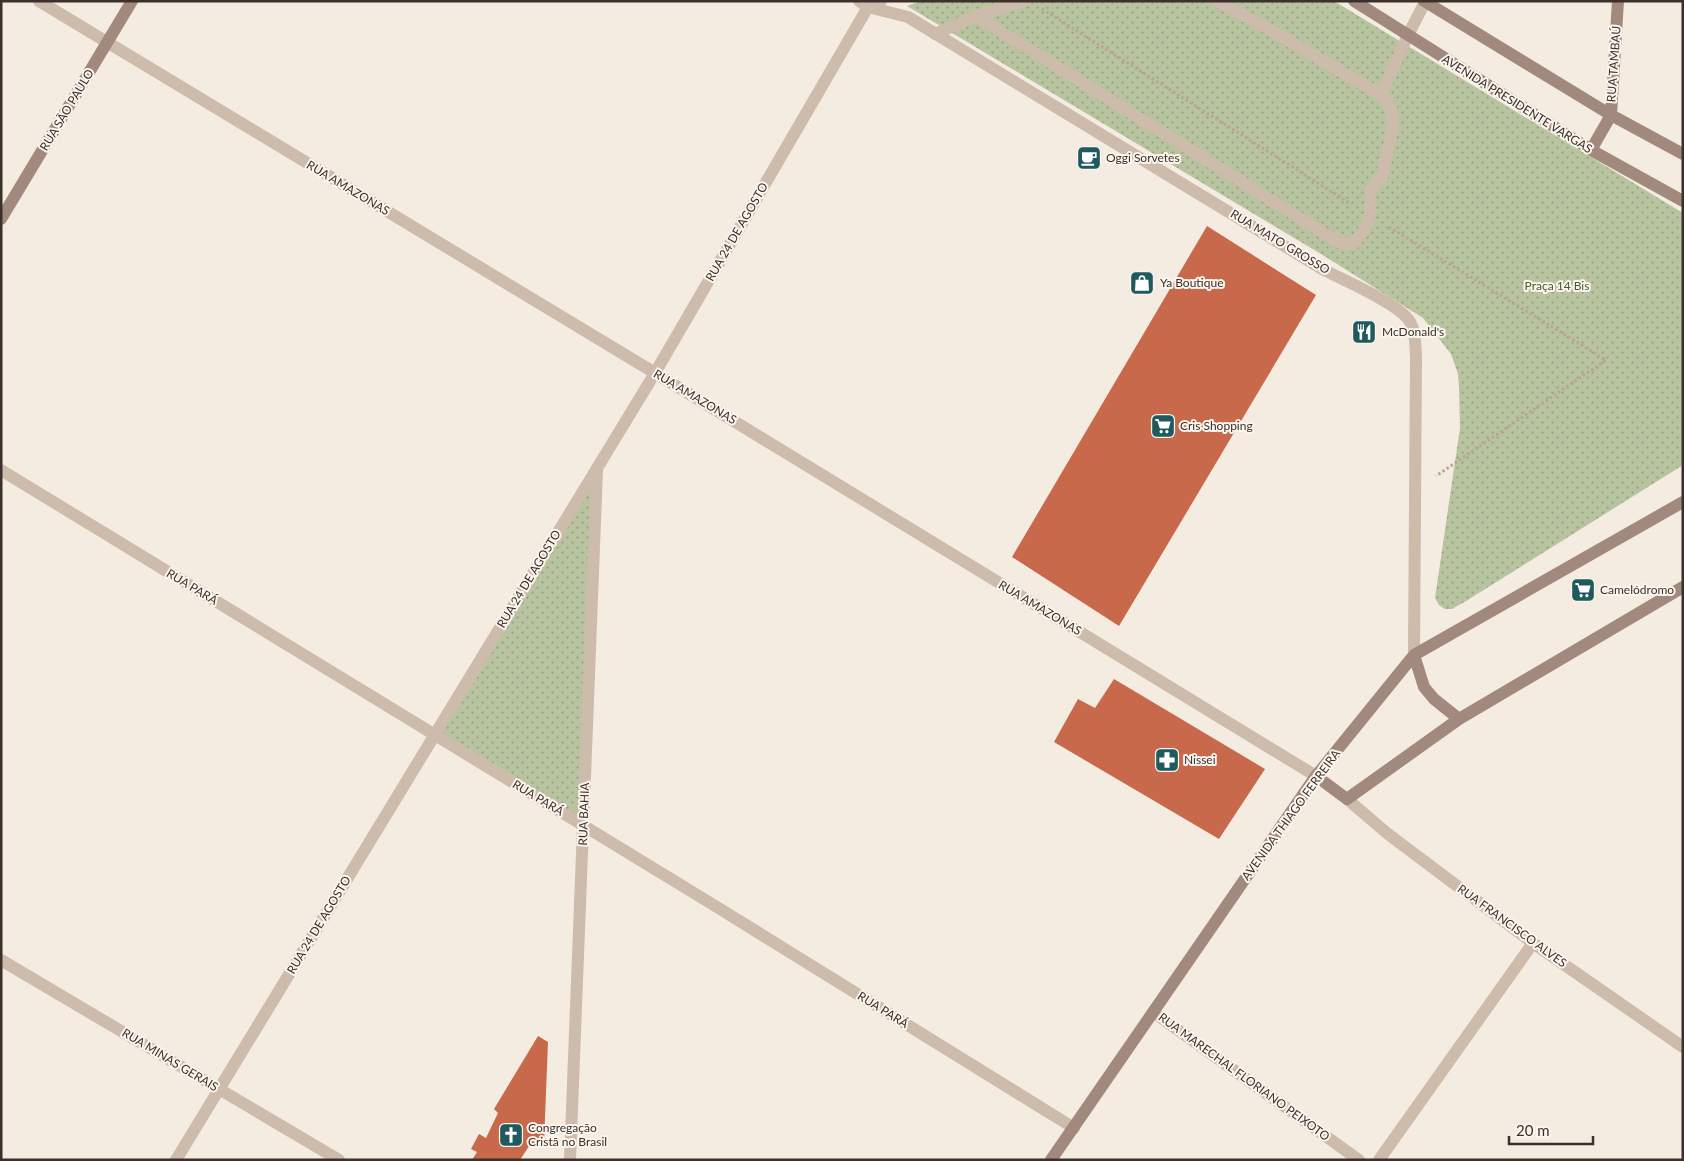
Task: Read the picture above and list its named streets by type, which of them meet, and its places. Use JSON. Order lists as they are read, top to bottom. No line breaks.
{"streets":{"street":["RUA TAMBAÚ","AVENIDA PRESIDENTE VARGAS","RUA SÃO PAULO","RUA AMAZONAS","RUA 24 DE AGOSTO","RUA MATO GROSSO","RUA PARÁ","RUA BAHIA","AVENIDA THIAGO FERREIRA","RUA FRANCISCO ALVES","RUA MINAS GERAIS","RUA MARECHAL FLORIANO PEIXOTO"]},"crossings":[["RUA TAMBAÚ","AVENIDA PRESIDENTE VARGAS"],["RUA SÃO PAULO","RUA AMAZONAS"],["RUA AMAZONAS","RUA 24 DE AGOSTO"],["RUA AMAZONAS","AVENIDA THIAGO FERREIRA"],["RUA AMAZONAS","RUA FRANCISCO ALVES"],["RUA 24 DE AGOSTO","RUA MATO GROSSO"],["RUA 24 DE AGOSTO","RUA PARÁ"],["RUA 24 DE AGOSTO","RUA BAHIA"],["RUA 24 DE AGOSTO","RUA MINAS GERAIS"],["RUA MATO GROSSO","AVENIDA THIAGO FERREIRA"],["RUA PARÁ","RUA BAHIA"],["RUA PARÁ","AVENIDA THIAGO FERREIRA"],["AVENIDA THIAGO FERREIRA","RUA MARECHAL FLORIANO PEIXOTO"]],"parks":["Praça 14 Bis"],"places":{"cafe":["Oggi Sorvetes"],"shop":["Ya Boutique"],"restaurant":["McDonald's"],"supermarket":["Cris Shopping","Camelódromo"],"pharmacy":["Nissei"],"church":["Congregação Cristã no Brasil"]},"scale_bar":"20 m"}
